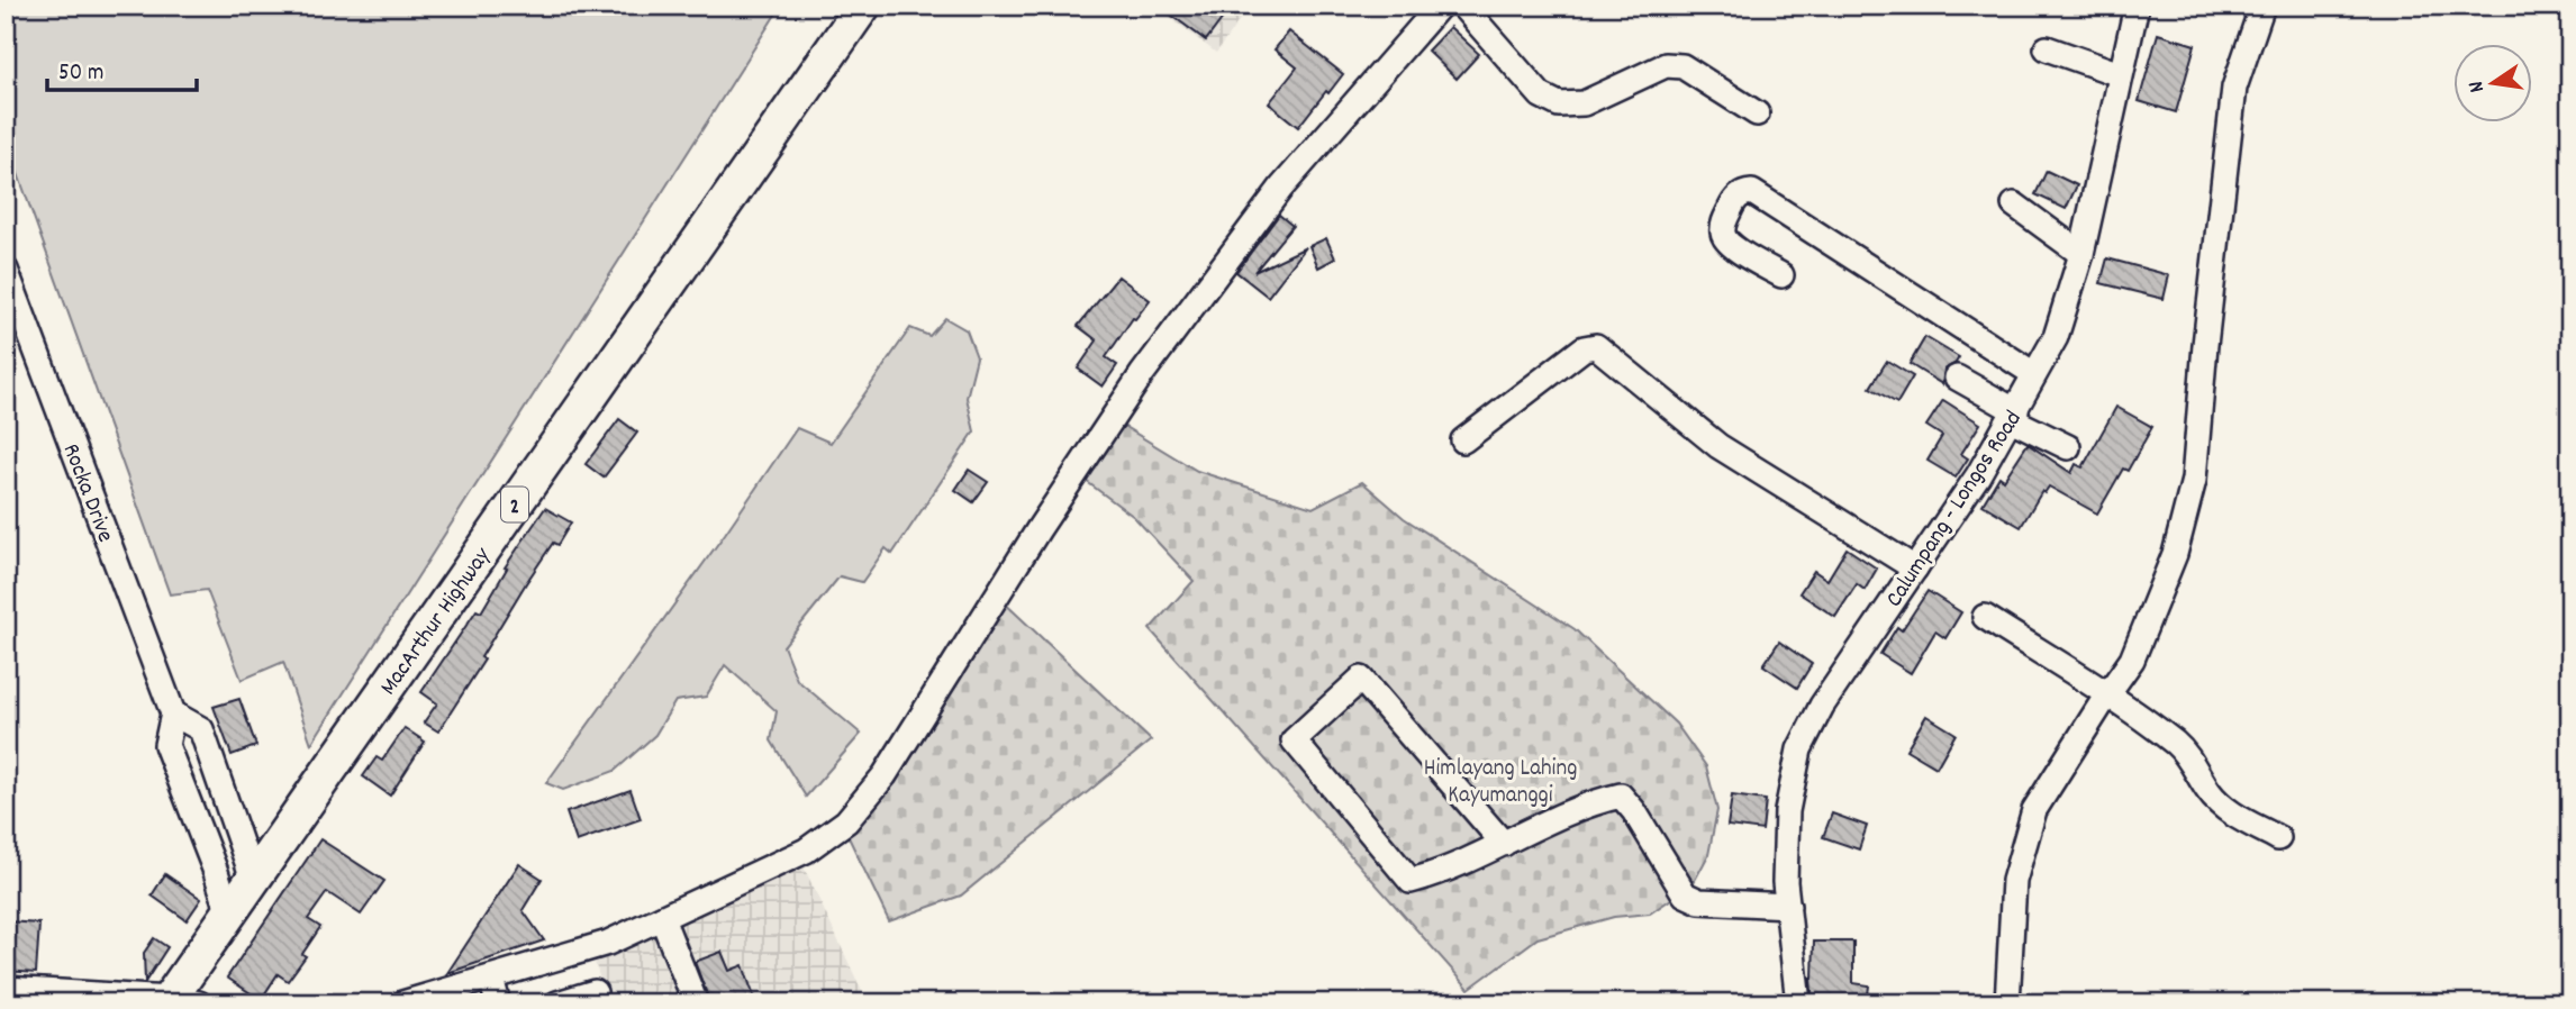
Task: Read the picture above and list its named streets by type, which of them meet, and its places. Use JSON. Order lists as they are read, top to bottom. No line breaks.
{"streets":{"highway":["2","MacArthur Highway"],"street":["Rocka Drive","Calumpang - Longos Road"]},"crossings":[["Rocka Drive","MacArthur Highway"]],"parks":["Himlayang Lahing Kayumanggi"],"scale_bar":"50 m","north":"left"}
